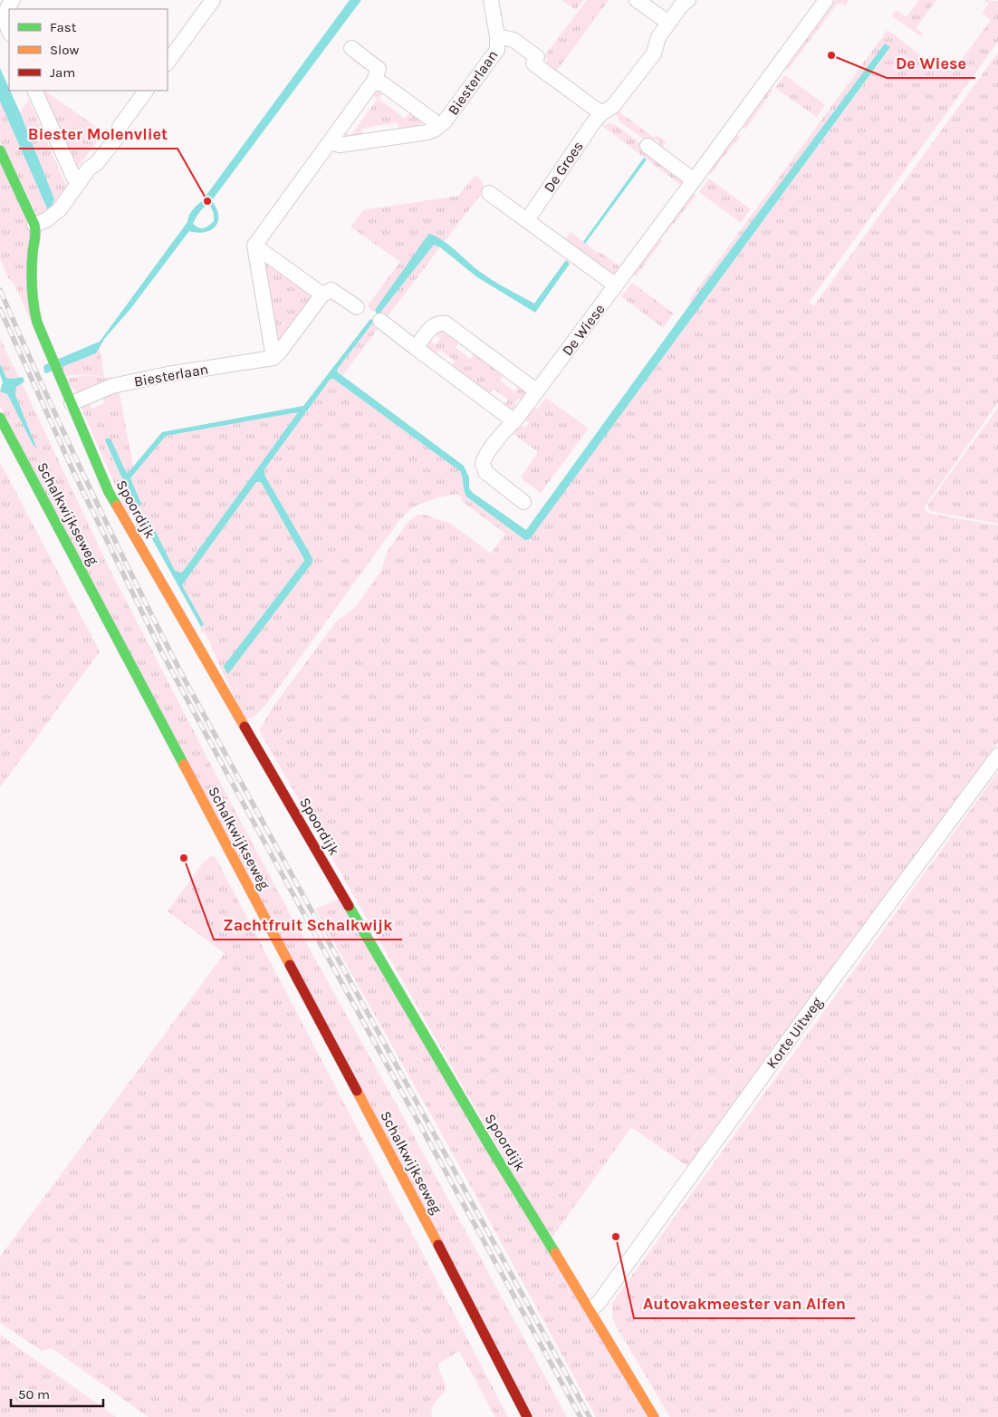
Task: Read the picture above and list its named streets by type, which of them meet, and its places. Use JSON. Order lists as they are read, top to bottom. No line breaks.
{"streets":{"street":["Biesterlaan","De Groes","De Wiese","Spoordijk","Schalkwijkseweg","Korte Uitweg"]},"crossings":[["Biesterlaan","De Groes"],["Biesterlaan","Spoordijk"],["Spoordijk","Korte Uitweg"]],"places":["De Wiese","Biester Molenvliet","Zachtfruit Schalkwijk","Autovakmeester van Alfen"],"legend":["Fast","Slow","Jam"],"scale_bar":"50 m"}
